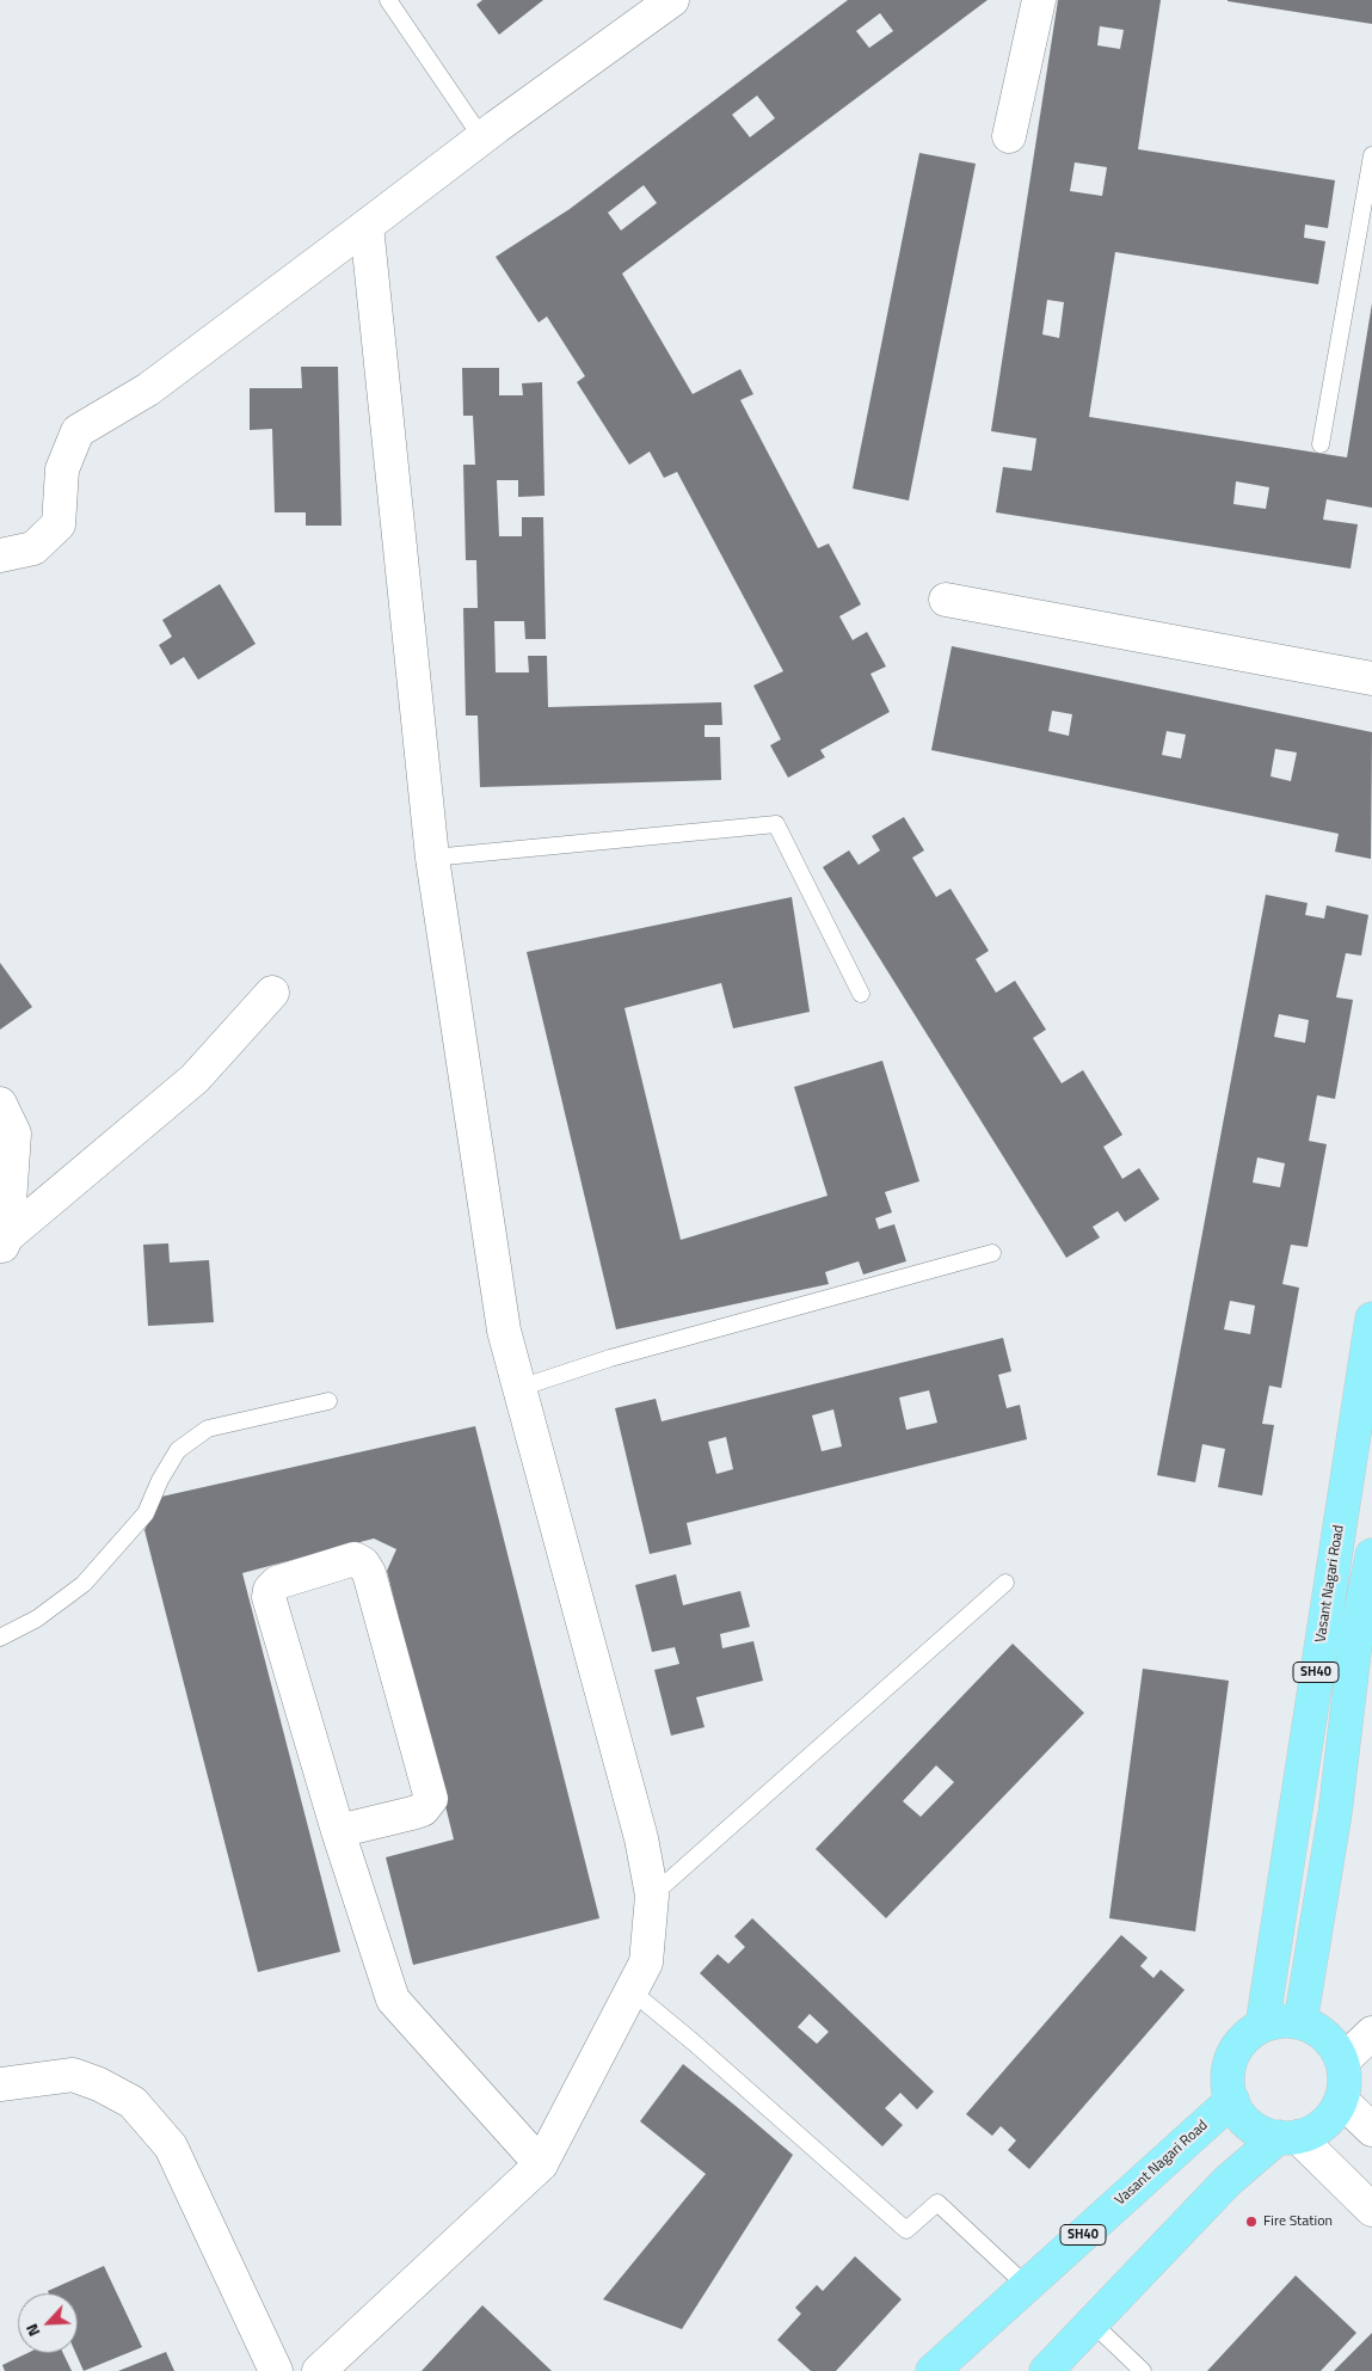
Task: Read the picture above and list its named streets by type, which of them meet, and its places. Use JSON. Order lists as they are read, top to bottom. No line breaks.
{"streets":{"main road":["Vasant Nagari Road","SH40"]},"crossings":[["Vasant Nagari Road","SH40"]],"places":["Fire Station"],"north":"bottom left"}
